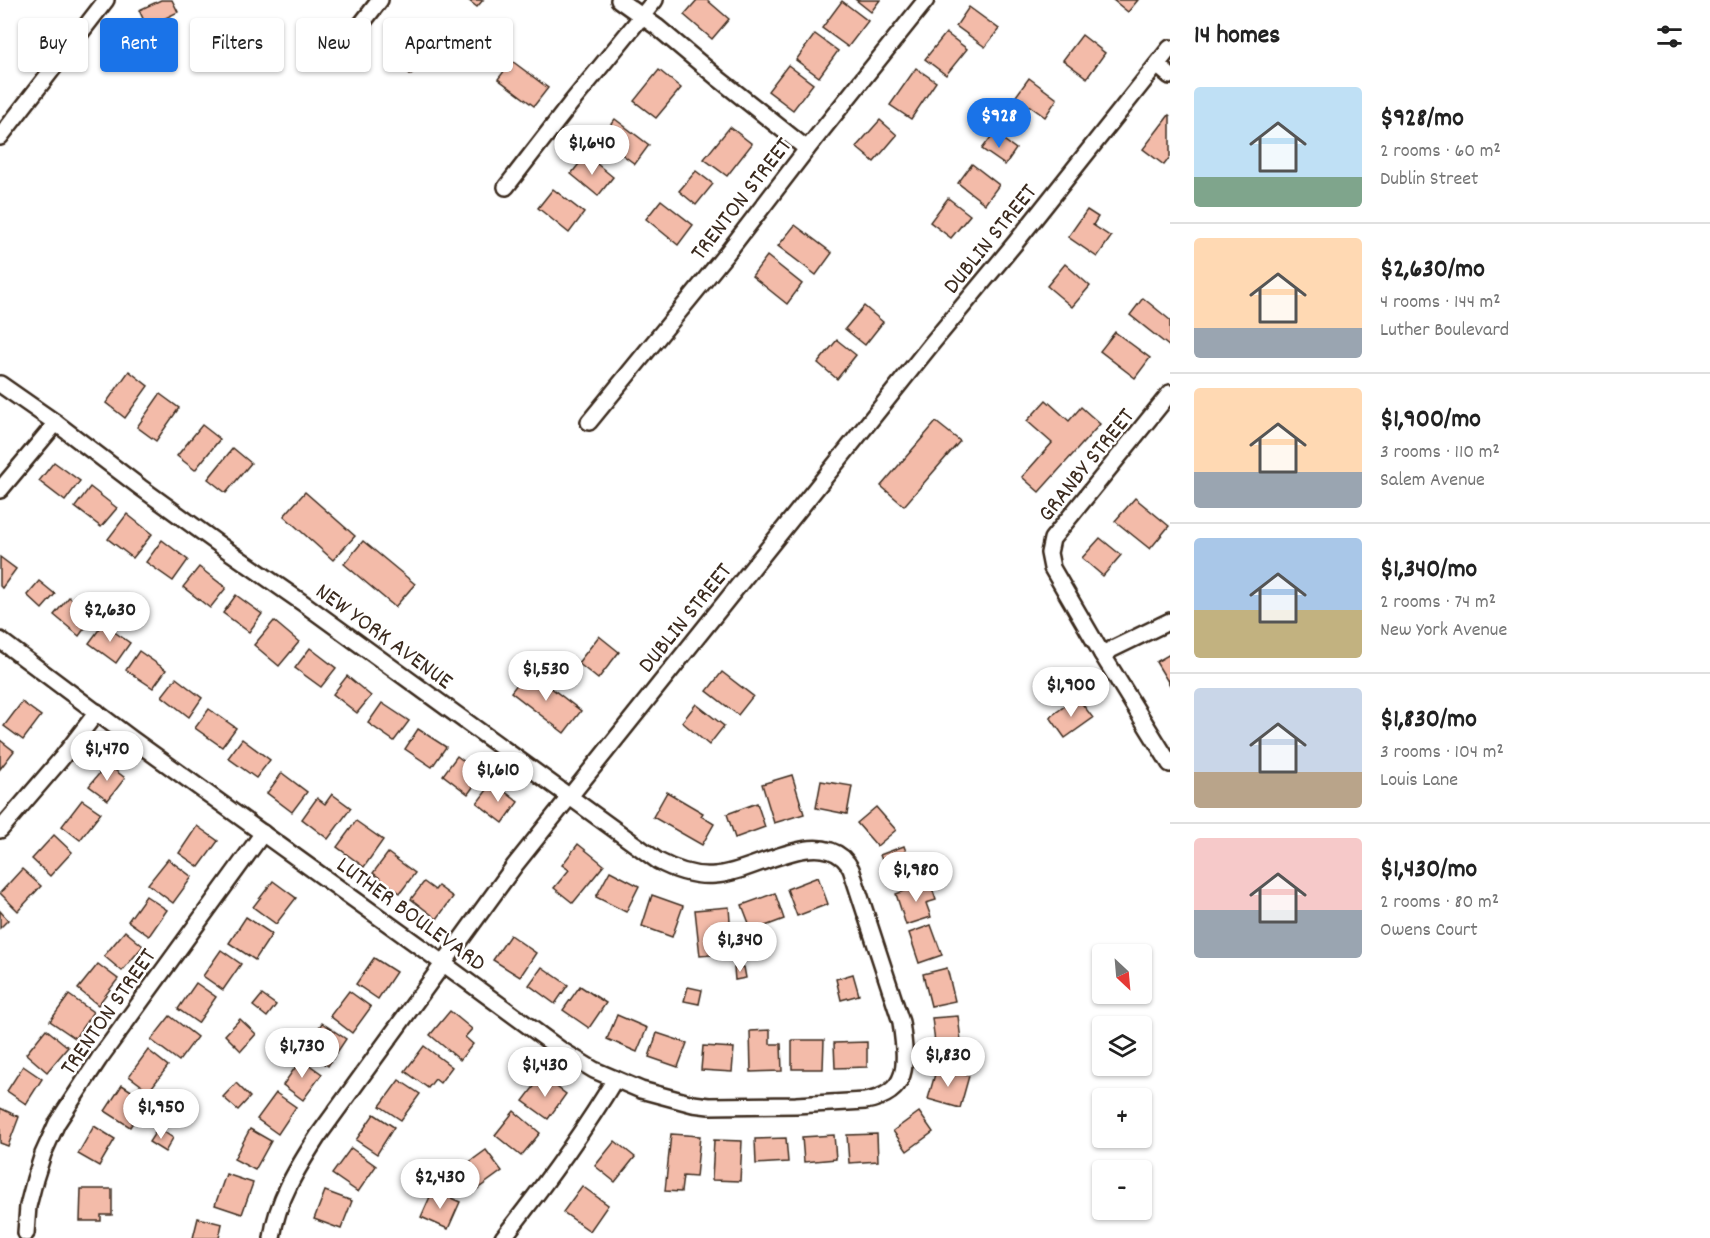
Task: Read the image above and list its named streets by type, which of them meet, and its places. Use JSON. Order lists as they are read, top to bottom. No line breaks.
{"streets":{"street":["TRENTON STREET","DUBLIN STREET","GRANBY STREET","NEW YORK AVENUE","LUTHER BOULEVARD"]},"crossings":[["TRENTON STREET","LUTHER BOULEVARD"],["DUBLIN STREET","NEW YORK AVENUE"],["DUBLIN STREET","LUTHER BOULEVARD"],["NEW YORK AVENUE","LUTHER BOULEVARD"]],"north":"bottom right","page":{"heading":"14 homes","chip":["Buy","Rent","Filters","New","Apartment"],"list":[{"name":"$928/mo","note":"2 rooms · 60 m² · Dublin Street"},{"name":"$2,630/mo","note":"4 rooms · 144 m² · Luther Boulevard"},{"name":"$1,900/mo","note":"3 rooms · 110 m² · Salem Avenue"},{"name":"$1,340/mo","note":"2 rooms · 74 m² · New York Avenue"},{"name":"$1,830/mo","note":"3 rooms · 104 m² · Louis Lane"},{"name":"$1,430/mo","note":"2 rooms · 80 m² · Owens Court"}],"price":["$928","$1,640","$2,630","$1,530","$1,900","$1,470","$1,610","$1,980","$1,340","$1,730","$1,830","$1,430","$1,950","$2,430"],"map_buttons":["+","−"]}}
